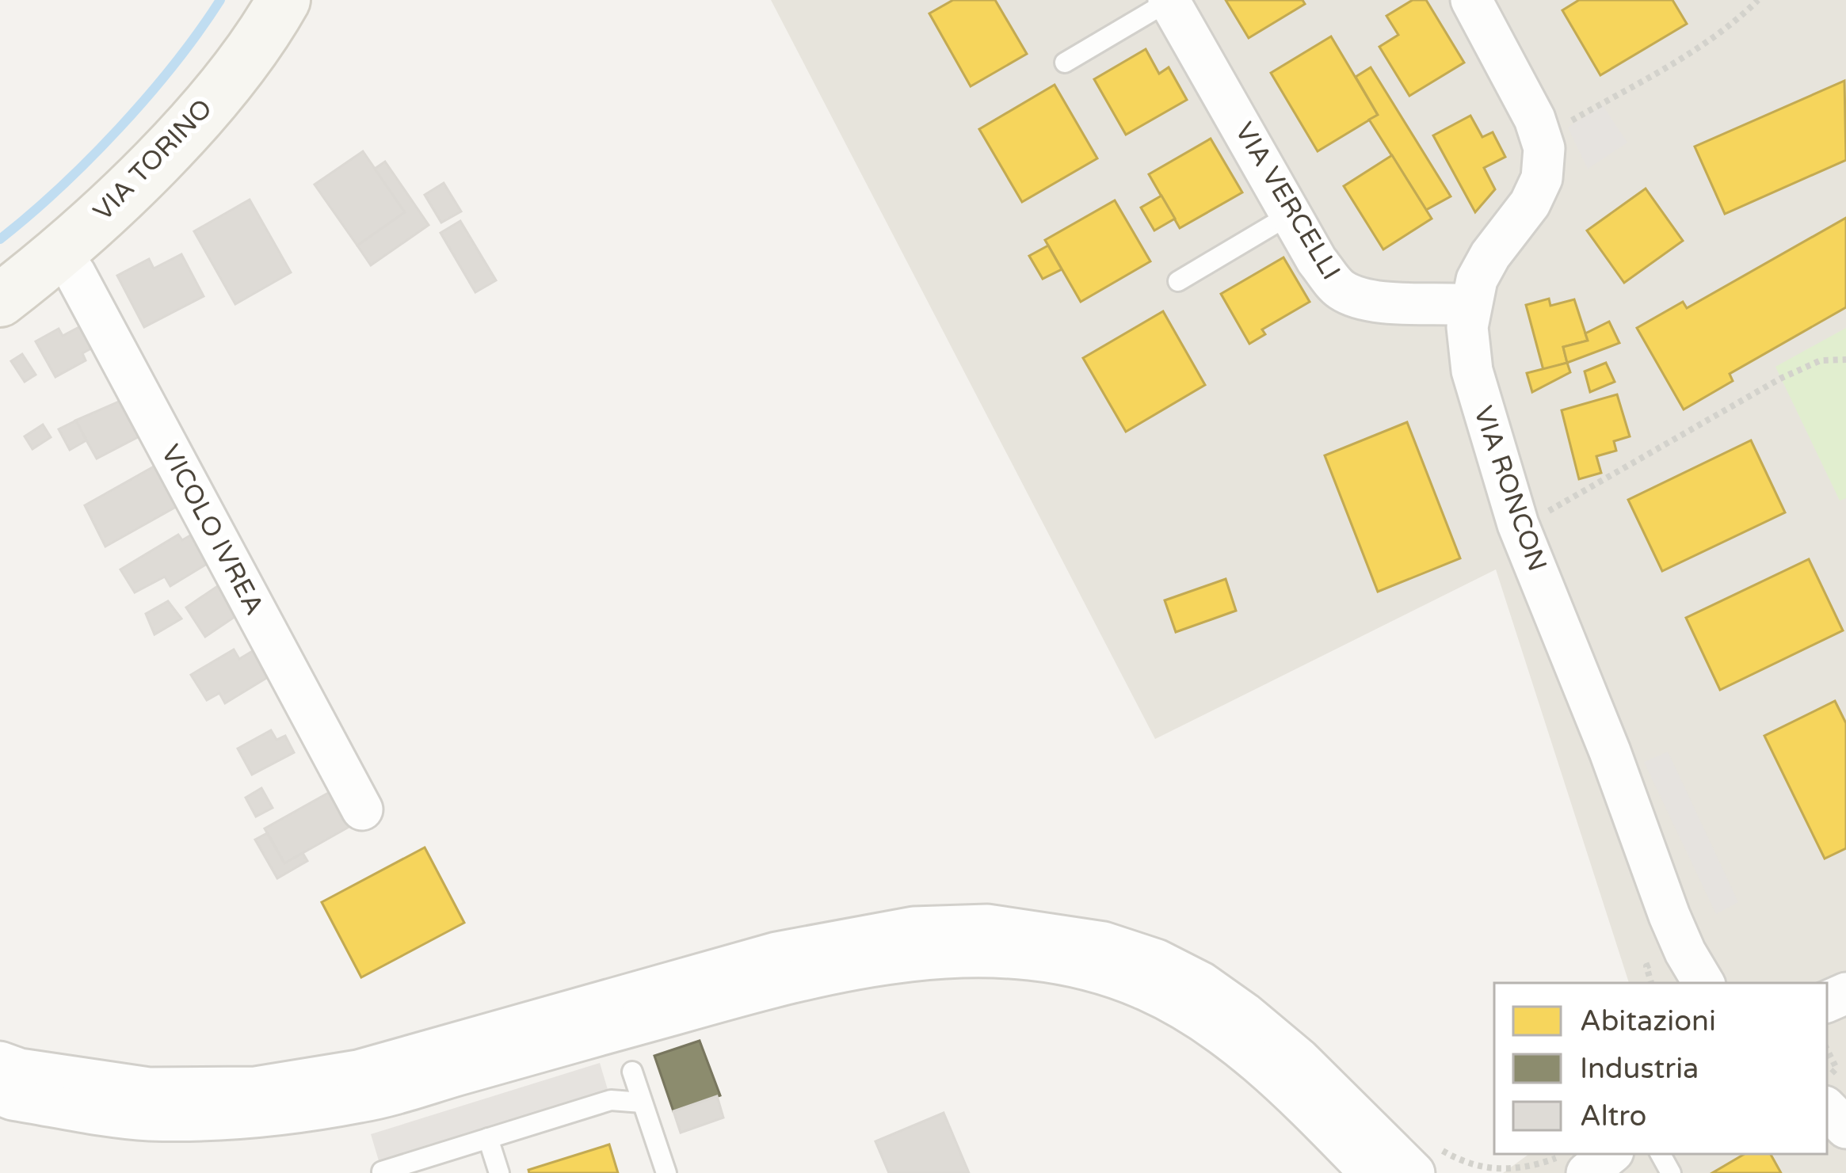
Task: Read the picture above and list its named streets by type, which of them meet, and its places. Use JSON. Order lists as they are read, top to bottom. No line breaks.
{"streets":{"street":["VIA TORINO","VIA VERCELLI","VIA RONCON","VICOLO IVREA"]},"crossings":[["VIA TORINO","VICOLO IVREA"],["VIA VERCELLI","VIA RONCON"]],"legend":["Abitazioni","Industria","Altro"]}
